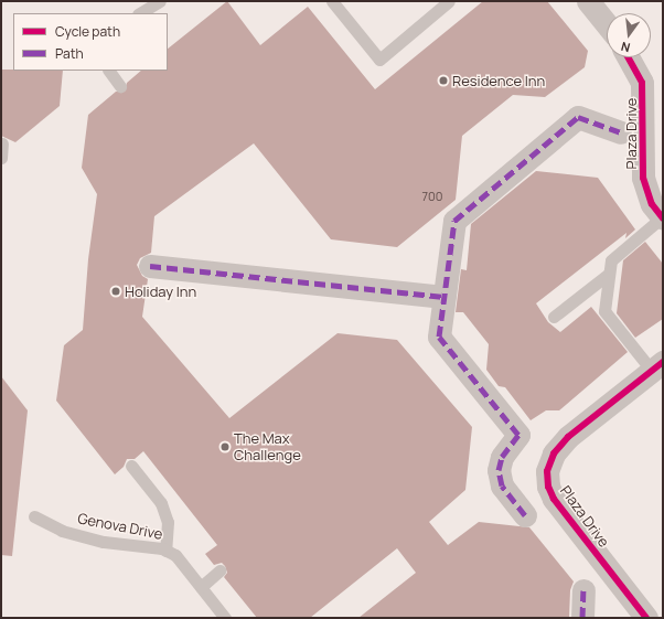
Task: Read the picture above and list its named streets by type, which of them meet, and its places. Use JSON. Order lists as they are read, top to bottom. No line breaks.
{"streets":{"street":["Plaza Drive"],"lane":["Genova Drive"]},"places":["Residence Inn","Holiday Inn","The Max Challenge"],"house_numbers":["700"],"legend":["Cycle path","Path"],"north":"bottom"}
